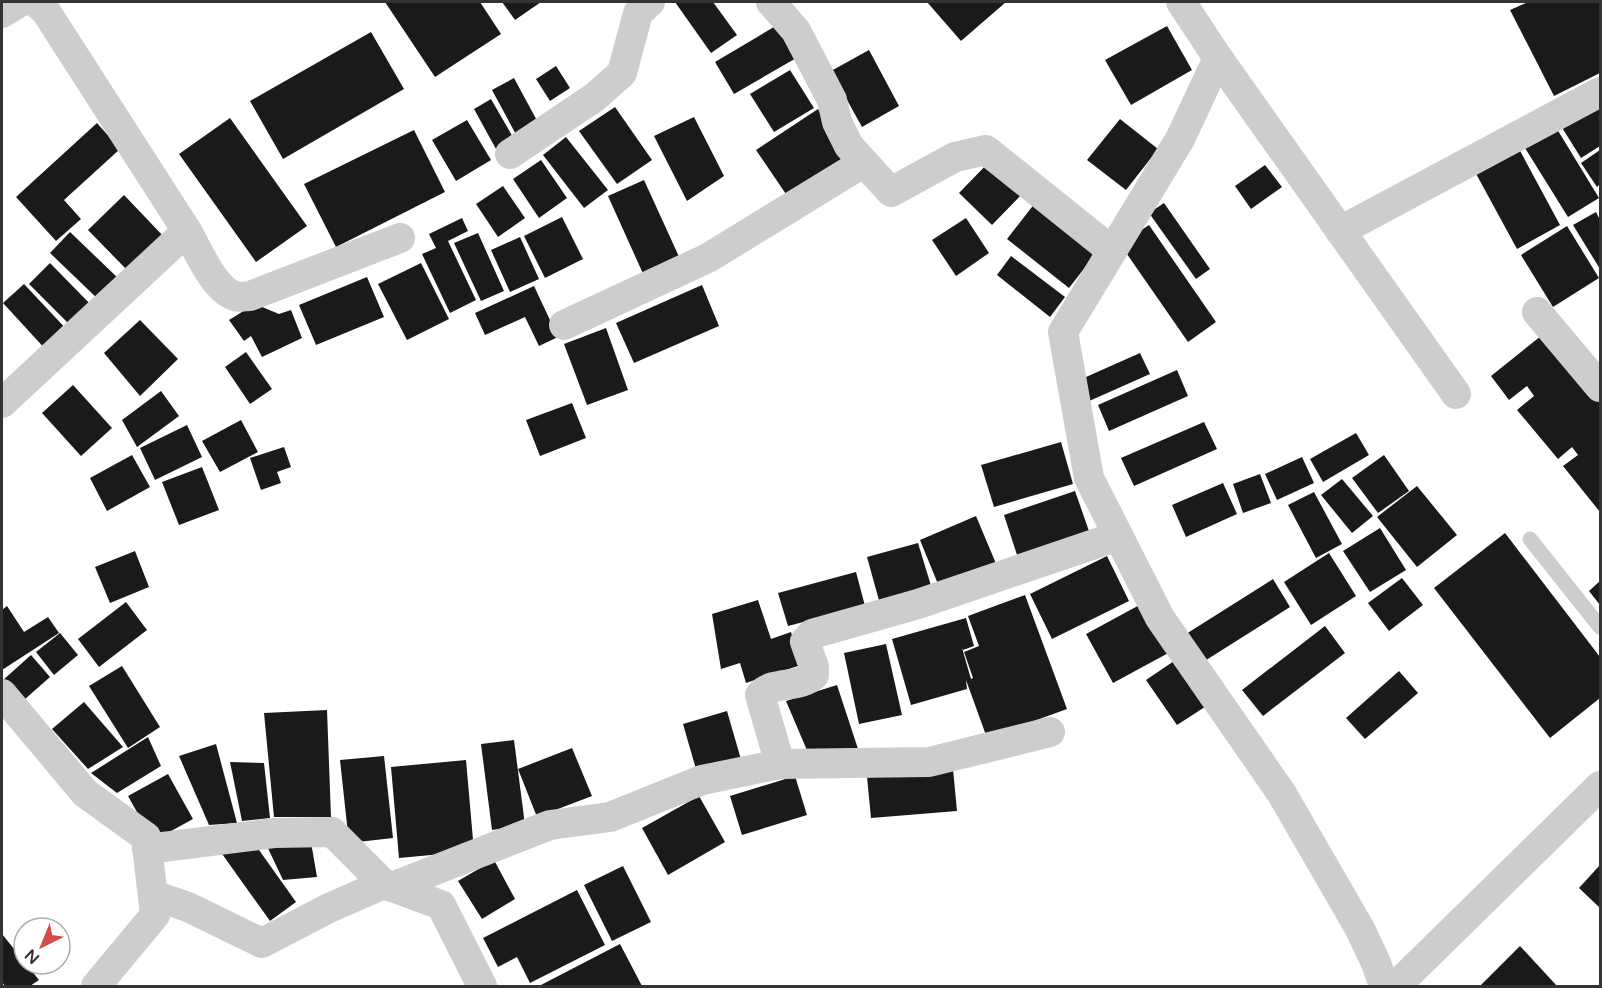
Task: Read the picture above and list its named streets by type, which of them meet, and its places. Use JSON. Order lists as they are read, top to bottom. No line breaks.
{"north":"bottom left"}
